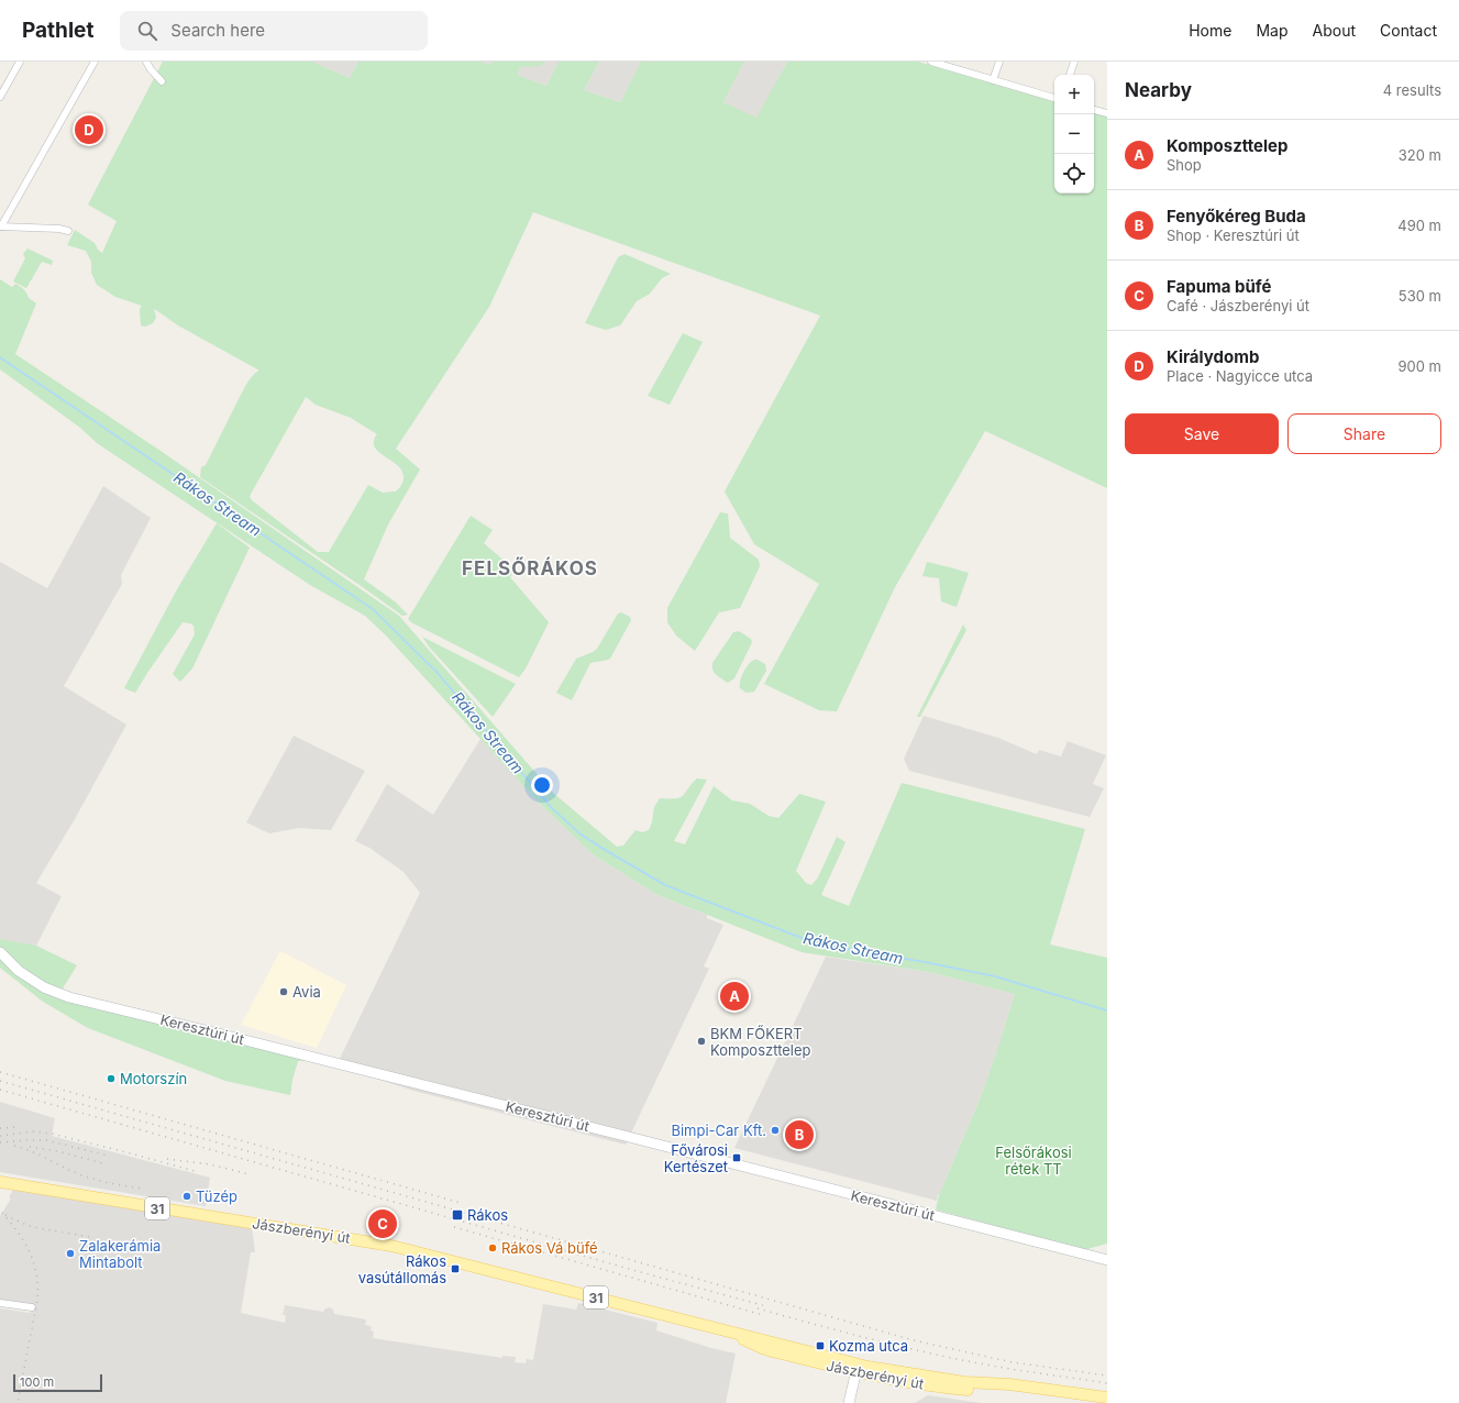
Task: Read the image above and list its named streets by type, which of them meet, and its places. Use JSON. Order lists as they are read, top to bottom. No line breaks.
{"streets":{"main road":["Keresztúri út","31","Jászberényi út"]},"districts":["FELSŐRÁKOS"],"water":["Rákos Stream"],"parks":["Felsőrákosi rétek TT"],"places":{"other":["Avia","BKM FŐKERT Komposzttelep","Motorszín","Bimpi-Car Kft.","Tüzép","Rákos Vá büfé","Zalakerámia Mintabolt"],"transit":["Fővárosi Kertészet","Rákos","Rákos vasútállomás","Kozma utca"]},"scale_bar":"100 m","page":{"header":"Pathlet","search":"Search here","nav":["Home","Map","About","Contact"],"heading":["Nearby","4 results"],"map_buttons":["+","−"],"pins":["D","A","B","C"],"list":[{"mark":"A","name":"Komposzttelep","note":"Shop","value":"320 m"},{"mark":"B","name":"Fenyőkéreg Buda","note":"Shop · Keresztúri út","value":"490 m"},{"mark":"C","name":"Fapuma büfé","note":"Café · Jászberényi út","value":"530 m"},{"mark":"D","name":"Királydomb","note":"Place · Nagyicce utca","value":"900 m"}],"buttons":["Save","Share"],"scale":"100 m"}}
